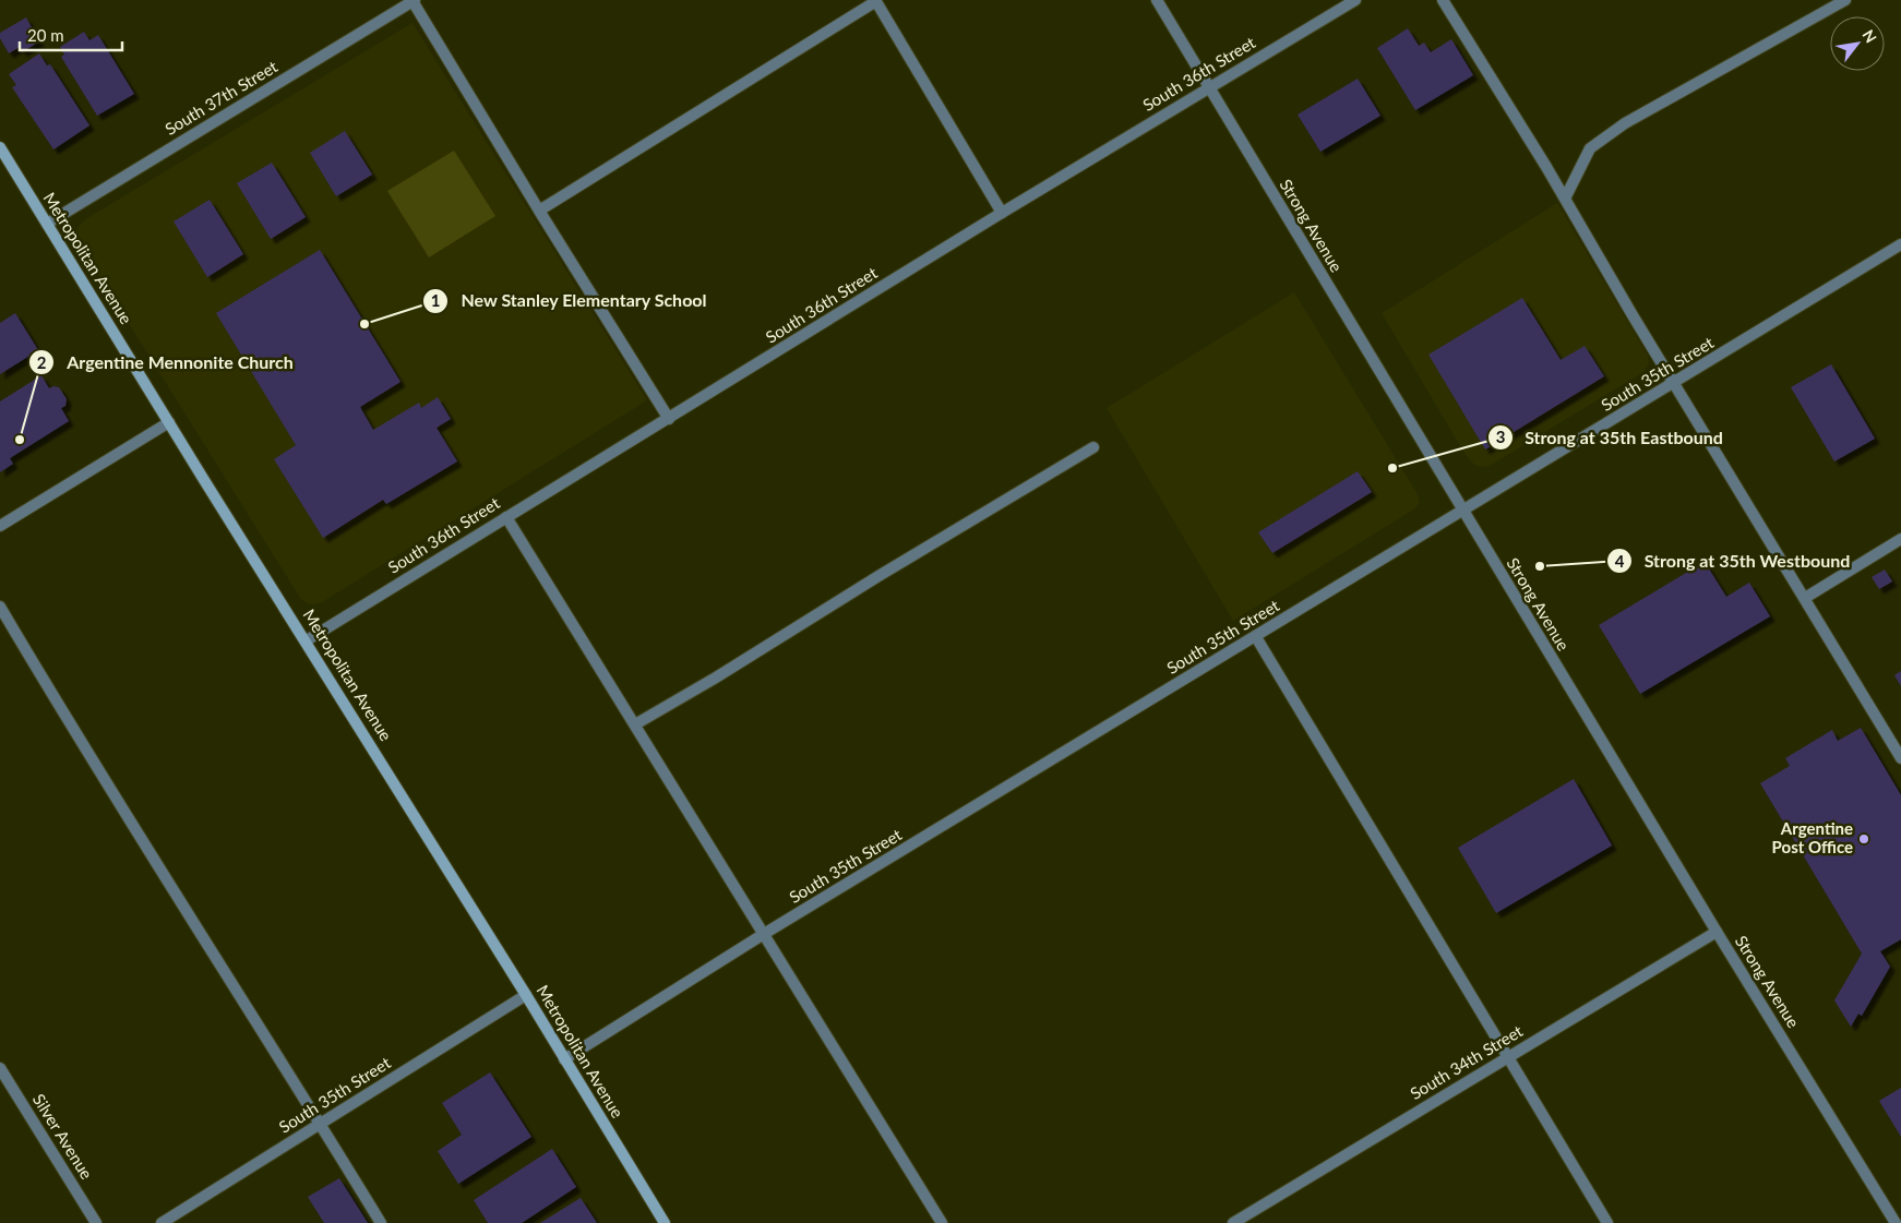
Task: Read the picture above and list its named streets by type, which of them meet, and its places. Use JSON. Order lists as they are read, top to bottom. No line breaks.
{"streets":{"main road":["Metropolitan Avenue"],"street":["South 36th Street","South 37th Street","Strong Avenue","South 35th Street","South 34th Street","Silver Avenue"]},"crossings":[["South 36th Street","Strong Avenue"],["South 36th Street","Metropolitan Avenue"],["South 37th Street","Metropolitan Avenue"],["Strong Avenue","South 35th Street"],["Strong Avenue","South 34th Street"],["Metropolitan Avenue","South 35th Street"]],"places":["New Stanley Elementary School","Argentine Mennonite Church","Strong at 35th Eastbound","Strong at 35th Westbound","Argentine Post Office"],"scale_bar":"20 m","north":"top right"}
